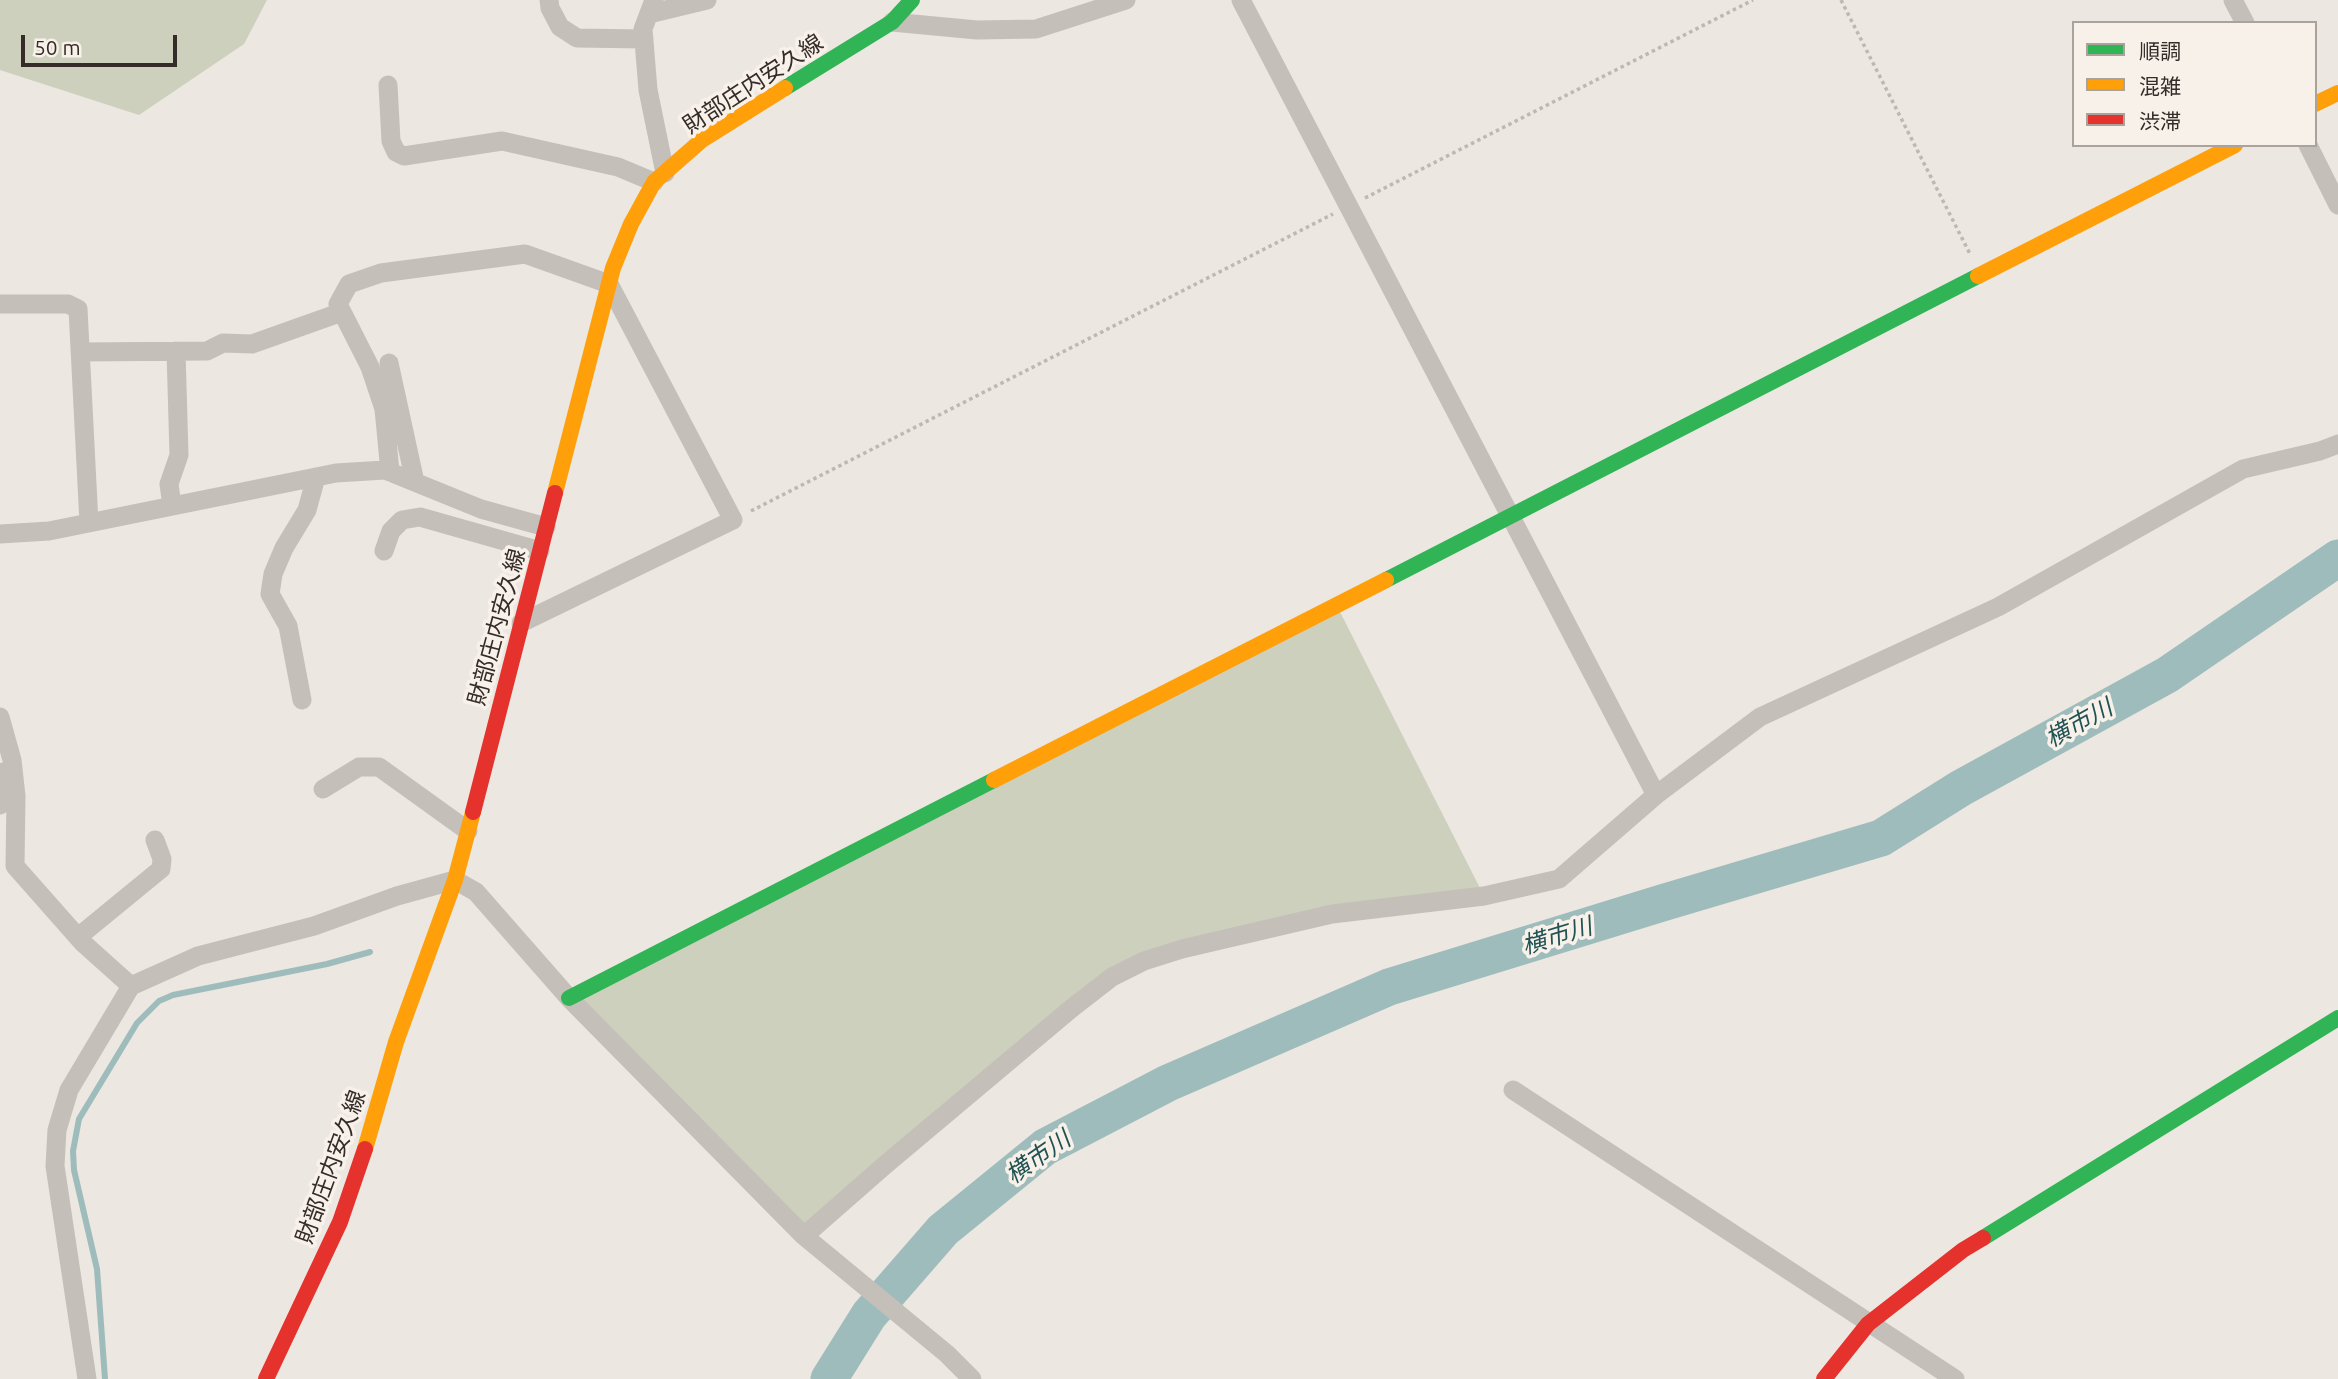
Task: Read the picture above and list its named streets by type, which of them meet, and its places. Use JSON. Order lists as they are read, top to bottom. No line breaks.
{"streets":{"street":["財部庄内安久線"]},"water":["横市川"],"legend":["順調","混雑","渋滞"],"scale_bar":"50 m"}
